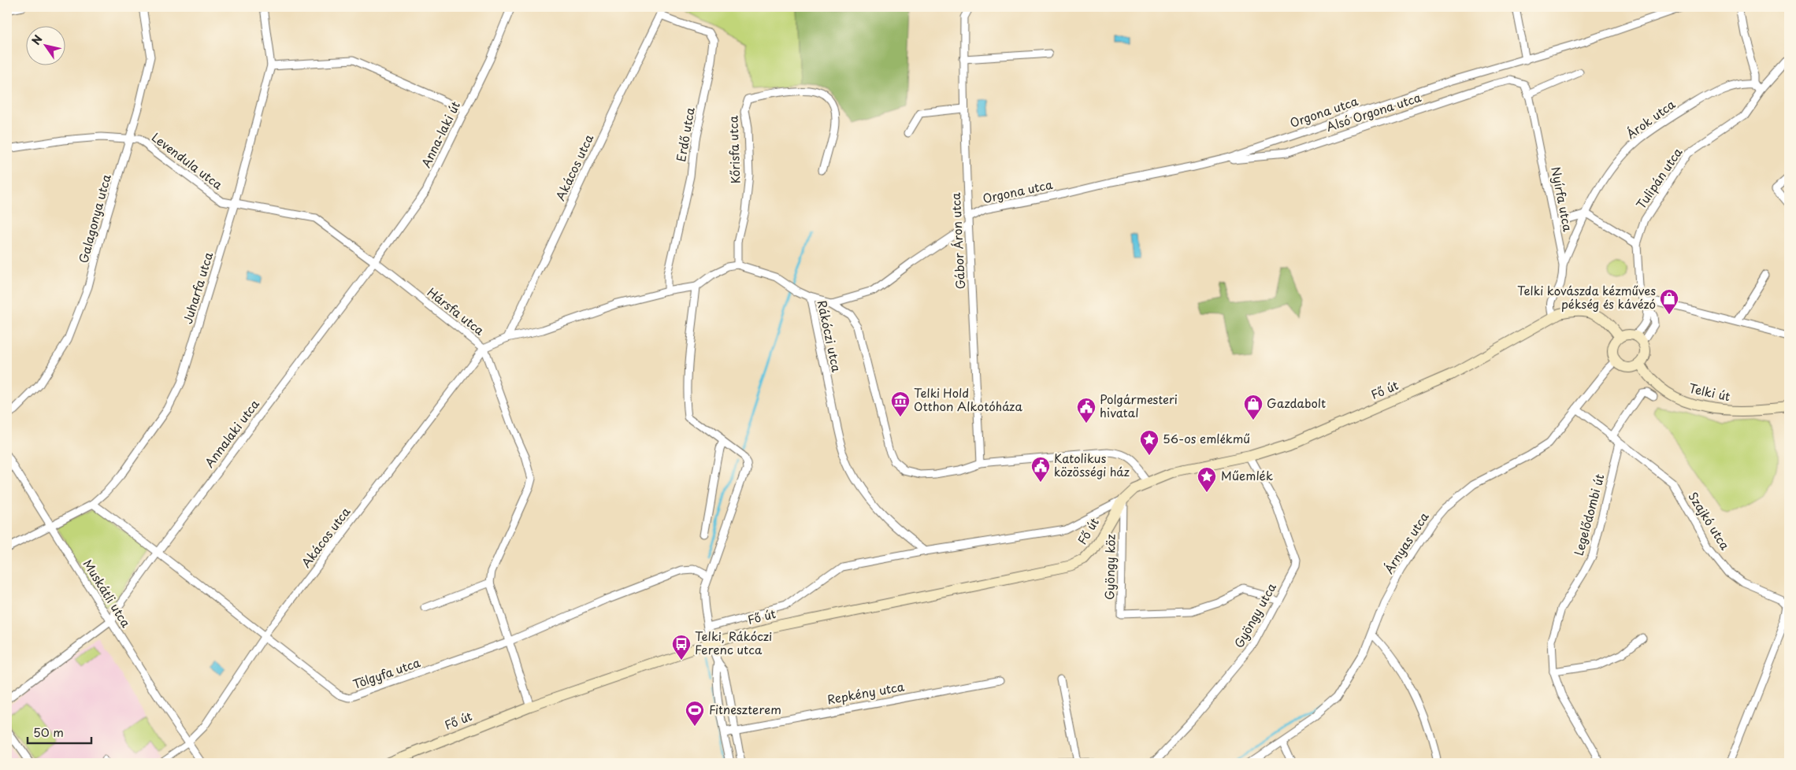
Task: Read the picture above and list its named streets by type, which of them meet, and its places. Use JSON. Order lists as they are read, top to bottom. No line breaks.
{"streets":{"main road":["Fő út","Telki út"],"street":["Orgona utca","Alsó Orgona utca","Árok utca","Anna-laki út","Erdő utca","Kőrisfa utca","Levendula utca","Akácos utca","Tulipán utca","Nyírfa utca","Galagonya utca","Gábor Áron utca","Juharfa utca","Hársfa utca","Rákóczi utca","Annalaki utca","Legelődombi út","Szajkó utca","Árnyas utca","Gyöngy köz","Muskátli utca","Gyöngy utca","Tölgyfa utca","Repkény utca"]},"crossings":[["Orgona utca","Alsó Orgona utca"],["Orgona utca","Gábor Áron utca"],["Alsó Orgona utca","Nyírfa utca"],["Árok utca","Nyírfa utca"],["Anna-laki út","Hársfa utca"],["Anna-laki út","Annalaki utca"],["Erdő utca","Akácos utca"],["Kőrisfa utca","Rákóczi utca"],["Levendula utca","Galagonya utca"],["Levendula utca","Juharfa utca"],["Levendula utca","Hársfa utca"],["Akácos utca","Hársfa utca"],["Akácos utca","Muskátli utca"],["Akácos utca","Tölgyfa utca"],["Tulipán utca","Fő út"],["Tulipán utca","Telki út"],["Tulipán utca","Árnyas utca"],["Nyírfa utca","Fő út"],["Juharfa utca","Hársfa utca"],["Juharfa utca","Muskátli utca"],["Juharfa utca","Tölgyfa utca"],["Hársfa utca","Annalaki utca"],["Rákóczi utca","Fő út"],["Fő út","Telki út"],["Fő út","Árnyas utca"],["Fő út","Gyöngy köz"],["Fő út","Gyöngy utca"],["Telki út","Árnyas utca"],["Annalaki utca","Muskátli utca"],["Annalaki utca","Tölgyfa utca"],["Legelődombi út","Szajkó utca"],["Szajkó utca","Árnyas utca"],["Gyöngy köz","Gyöngy utca"]],"places":{"shop":["Telki kovászda kézműves pékség és kávézó","Gazdabolt"],"museum":["Telki Hold Otthon Alkotóháza"],"public building":["Polgármesteri hivatal","Katolikus közösségi ház"],"place":["56-os emlékmű","Műemlék"],"bus stop":["Telki, Rákóczi Ferenc utca"],"sports":["Fitneszterem"]},"scale_bar":"50 m","north":"top left"}
